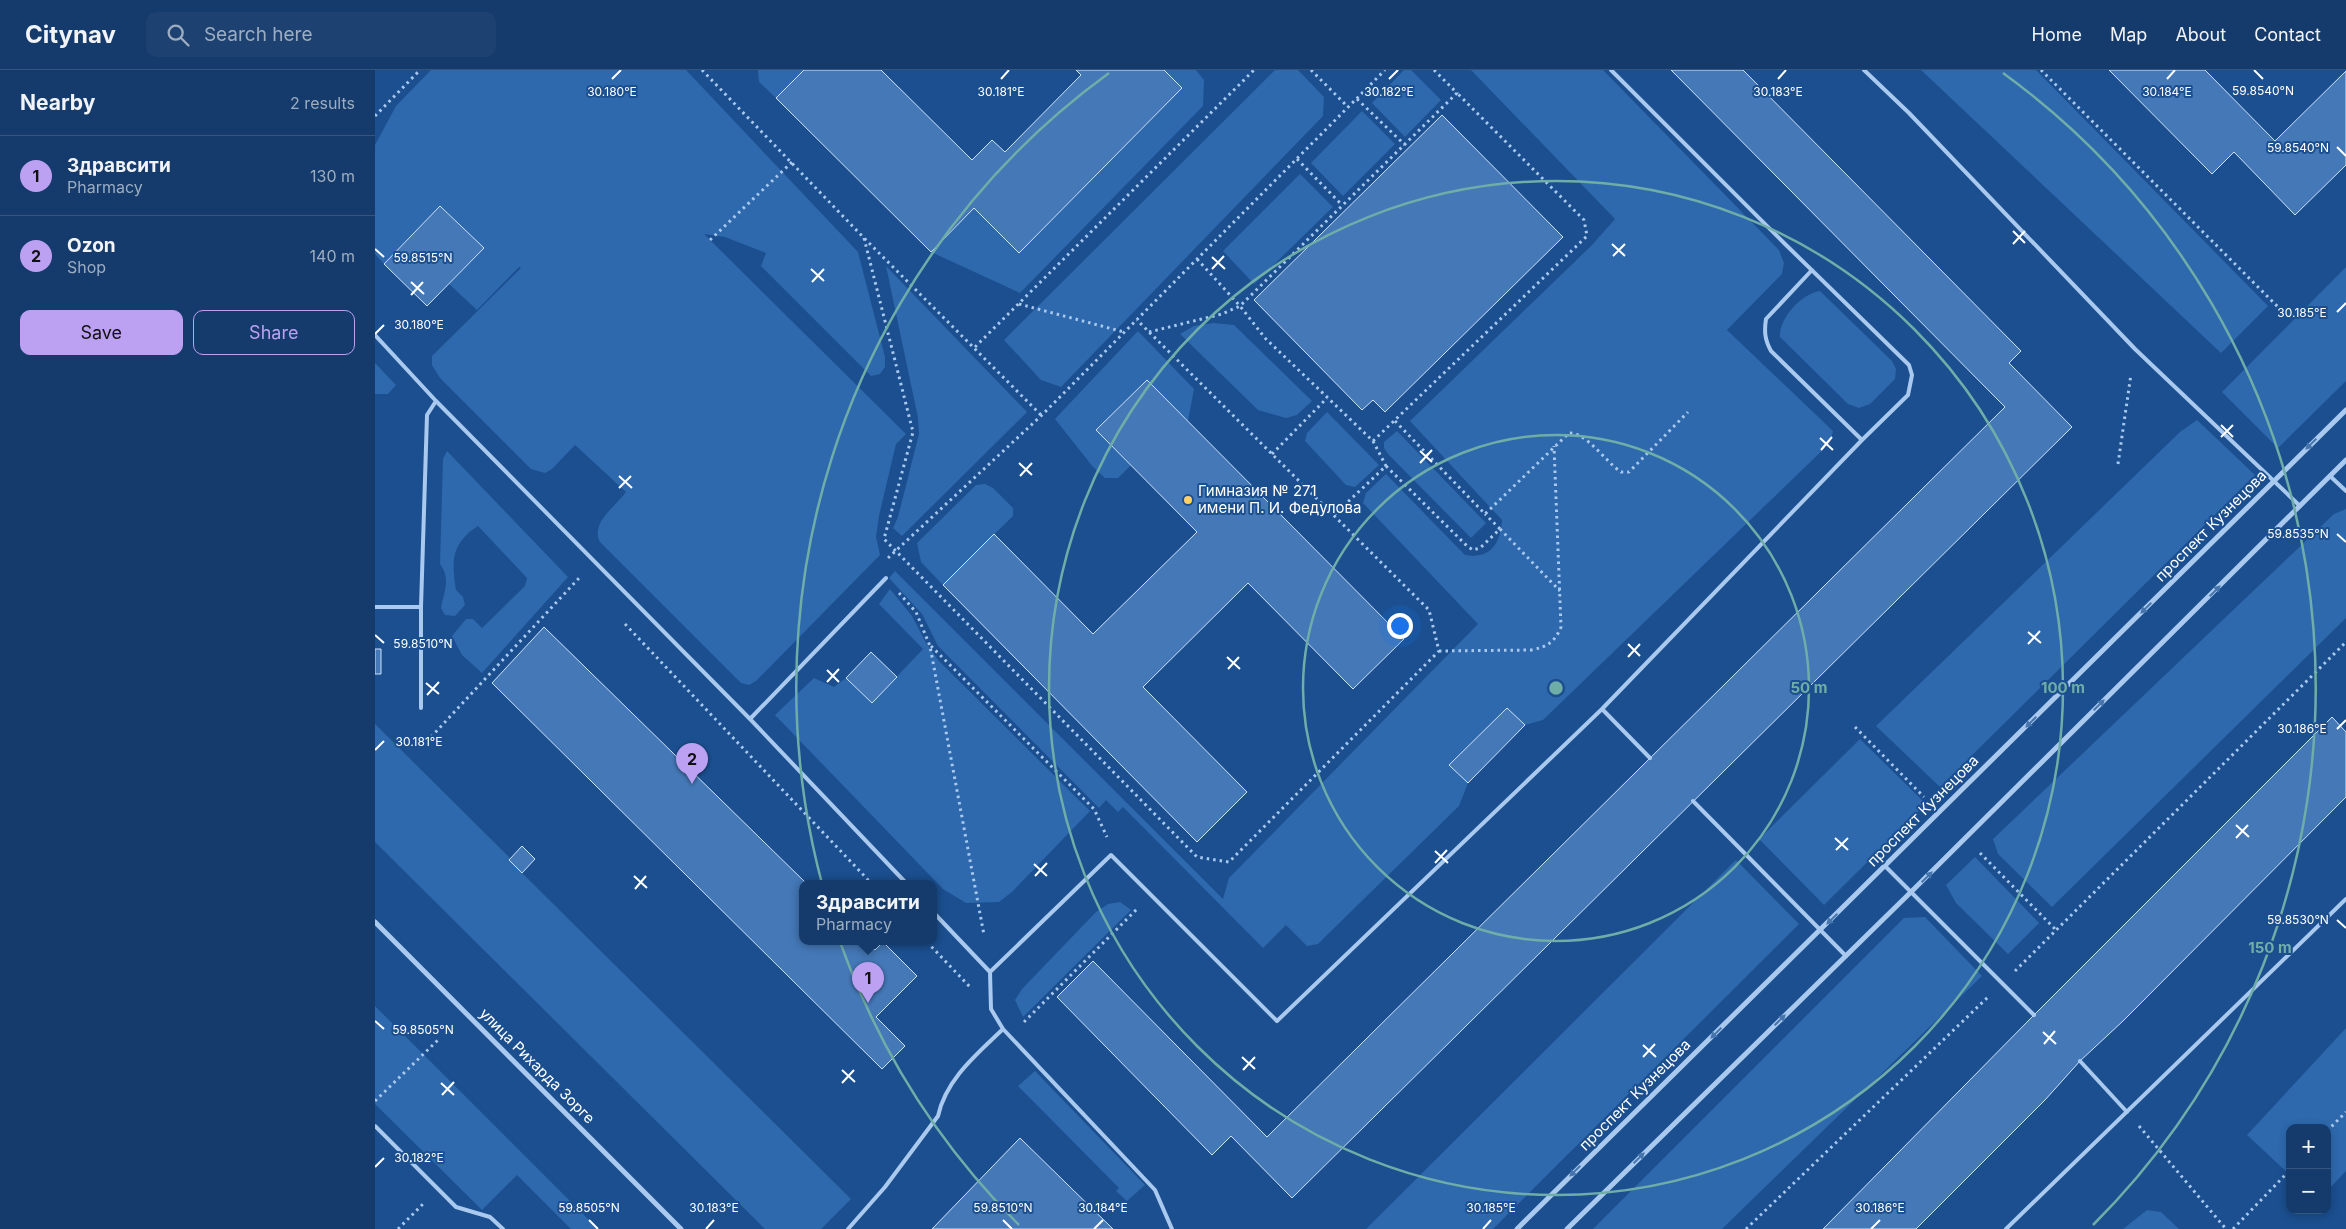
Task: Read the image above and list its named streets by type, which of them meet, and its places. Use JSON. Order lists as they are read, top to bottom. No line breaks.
{"streets":{"street":["проспект Кузнецова","улица Рихарда Зорге"]},"places":["Гимназия № 271 имени П. И. Федулова"],"page":{"header":"Citynav","search":"Search here","nav":["Home","Map","About","Contact"],"heading":["Nearby","2 results"],"list":[{"mark":"1","name":"Здравсити","note":"Pharmacy","value":"130 m"},{"mark":"2","name":"Ozon","note":"Shop","value":"140 m"}],"buttons":["Save","Share"],"pins":["2","1"],"popup":["Здравсити","Pharmacy"],"map_buttons":["+","−"]},"coordinates":["59.8540°N","30.180°E","30.182°E","30.183°E","30.184°E","30.181°E","59.8515°N","30.185°E","59.8535°N","59.8510°N","30.186°E","59.8530°N","59.8505°N"],"rings":["50 m","100 m","150 m"]}
